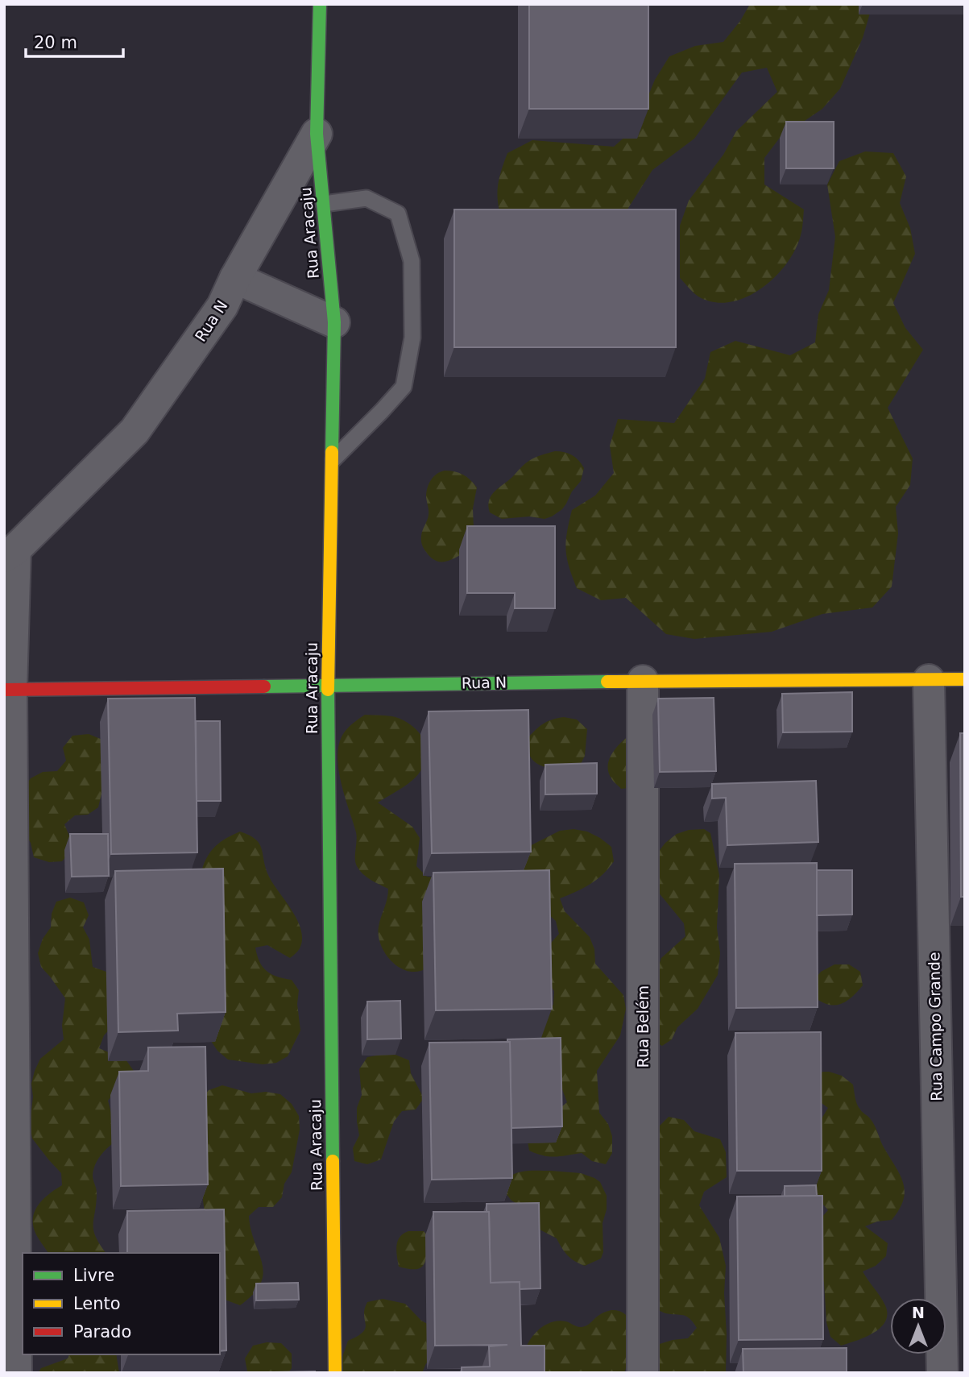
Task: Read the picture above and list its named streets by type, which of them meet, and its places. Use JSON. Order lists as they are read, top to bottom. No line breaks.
{"streets":{"street":["Rua Aracaju","Rua N","Rua Belém","Rua Campo Grande"]},"crossings":[["Rua Aracaju","Rua N"],["Rua N","Rua Belém"],["Rua N","Rua Campo Grande"]],"legend":["Livre","Lento","Parado"],"scale_bar":"20 m","north":"top"}
